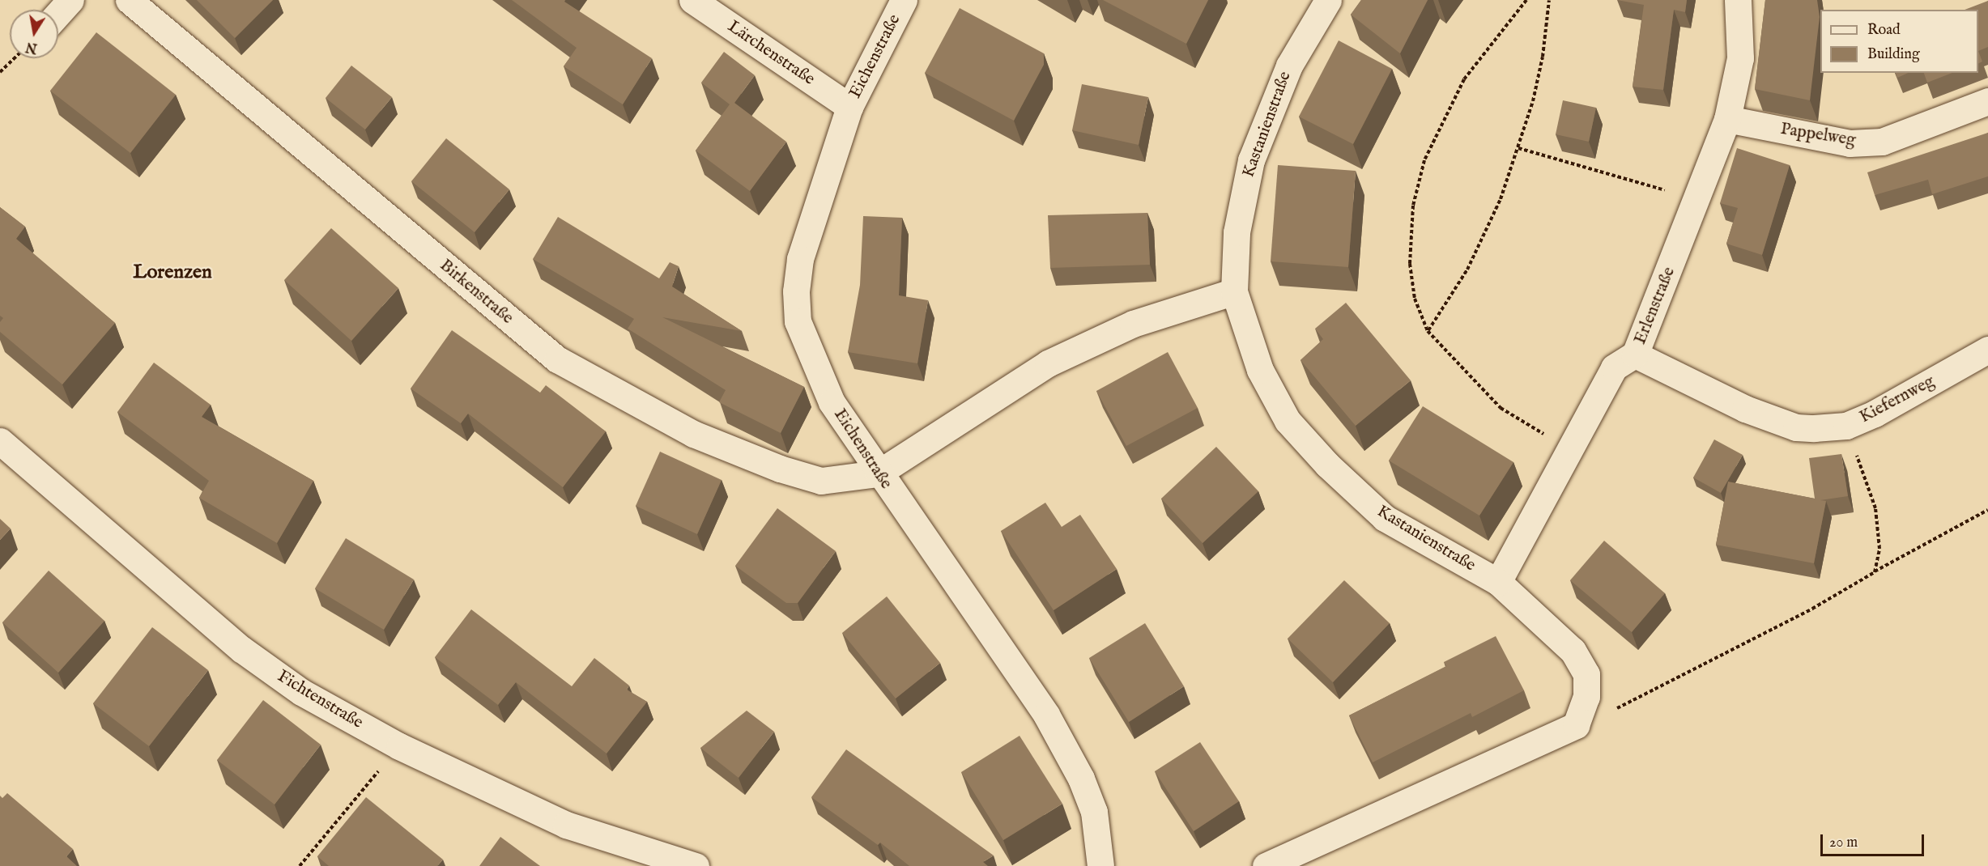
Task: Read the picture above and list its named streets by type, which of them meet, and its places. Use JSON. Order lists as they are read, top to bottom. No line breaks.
{"streets":{"street":["Lärchenstraße","Eichenstraße","Kastanienstraße","Pappelweg","Birkenstraße","Erlenstraße","Kiefernweg","Fichtenstraße"]},"crossings":[["Lärchenstraße","Eichenstraße"],["Eichenstraße","Birkenstraße"],["Kastanienstraße","Erlenstraße"],["Pappelweg","Erlenstraße"],["Erlenstraße","Kiefernweg"]],"districts":["Lorenzen"],"legend":["Road","Building"],"scale_bar":"20 m","north":"bottom"}
